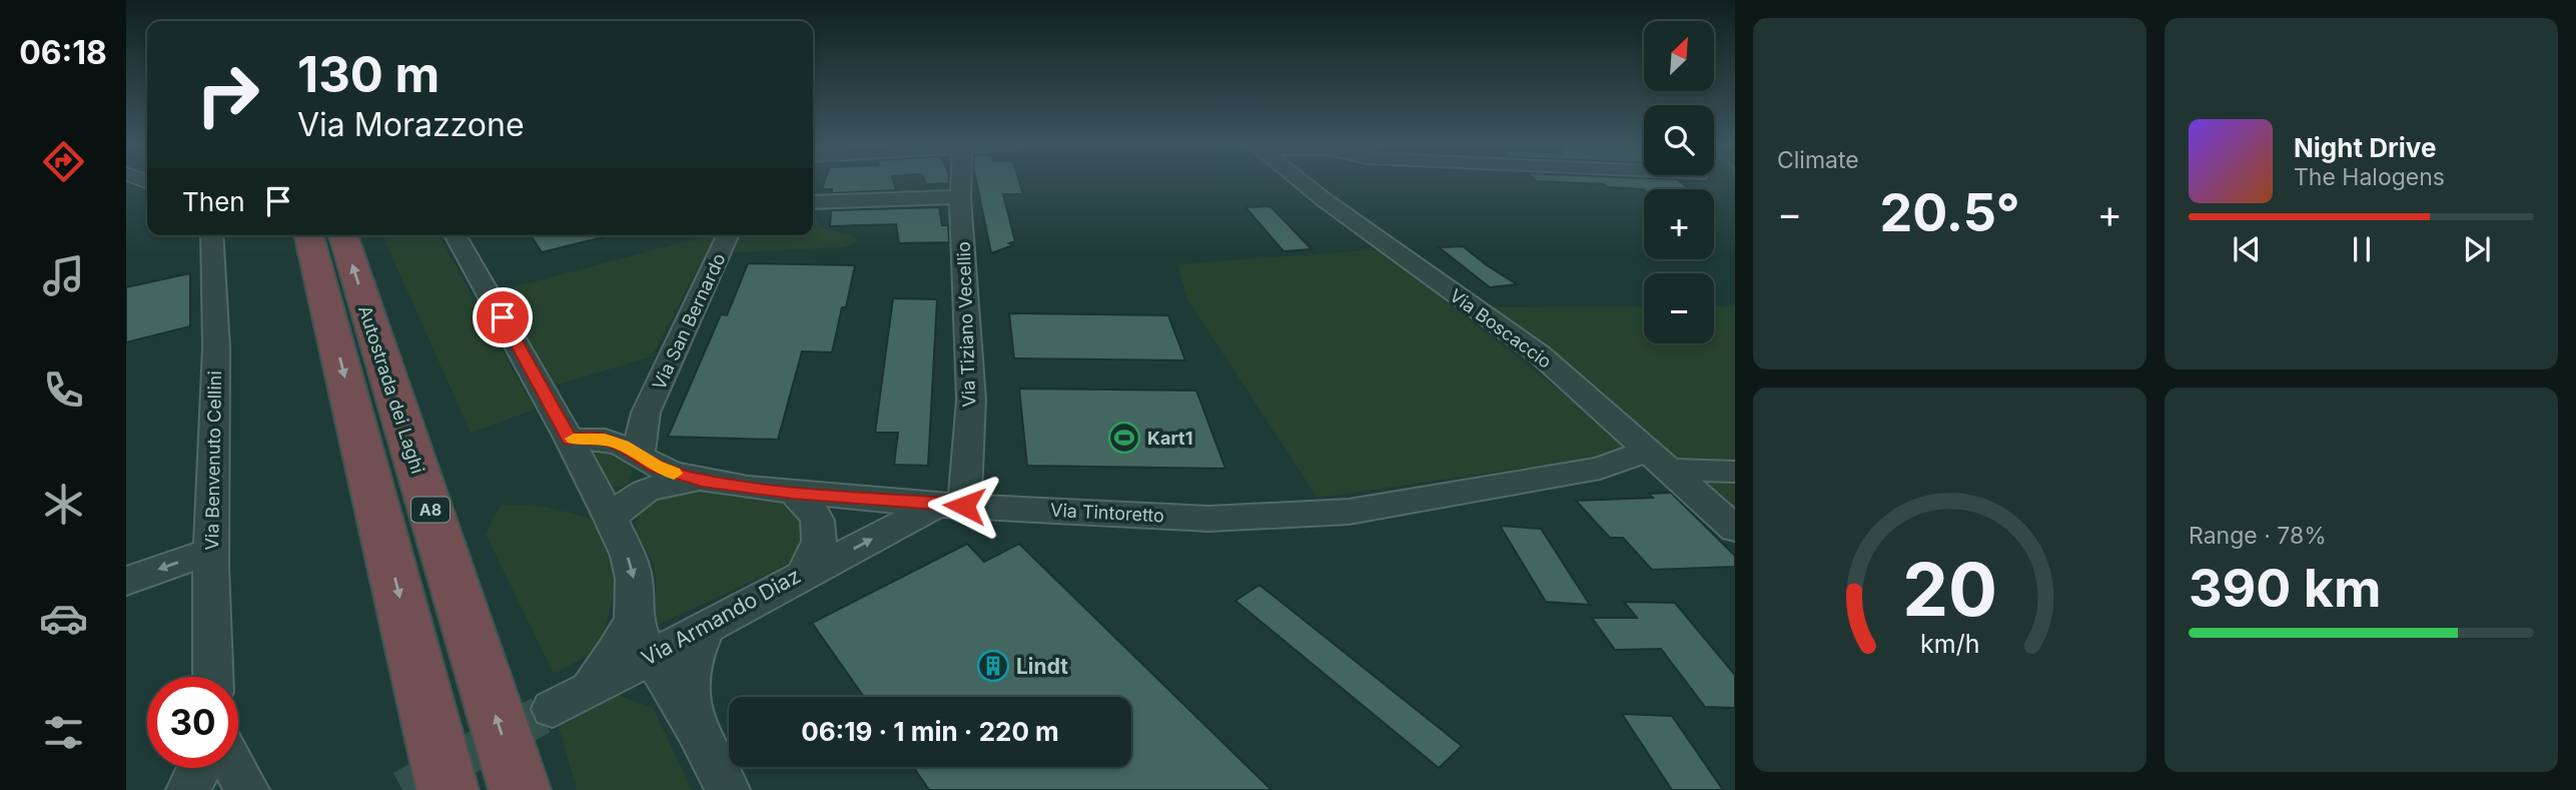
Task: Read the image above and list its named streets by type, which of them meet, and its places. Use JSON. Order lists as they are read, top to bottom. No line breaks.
{"streets":{"highway":["Autostrada dei Laghi","A8"],"street":["Via San Bernardo","Via Tiziano Vecellio","Via Boscaccio","Via Benvenuto Cellini","Via Tintoretto","Via Armando Diaz"]},"crossings":[["Via San Bernardo","Via Tintoretto"],["Via Tiziano Vecellio","Via Tintoretto"],["Via Boscaccio","Via Tintoretto"],["Via Tintoretto","Via Armando Diaz"]],"places":{"sports":["Kart1"],"building":["Lindt"]},"north":"top right","page":{"tabs":"06:18","tile":["Climate",["Range · 78%","390 km"]],"map_buttons":["+","−"],"turn":["130 m","Via Morazzone"],"song":["Night Drive","The Halogens"],"then":"Then","heat":["−","20.5°","+"],"limit":"30","trip":"06:19 · 1 min · 220 m","gauge":["20","km/h"]}}
